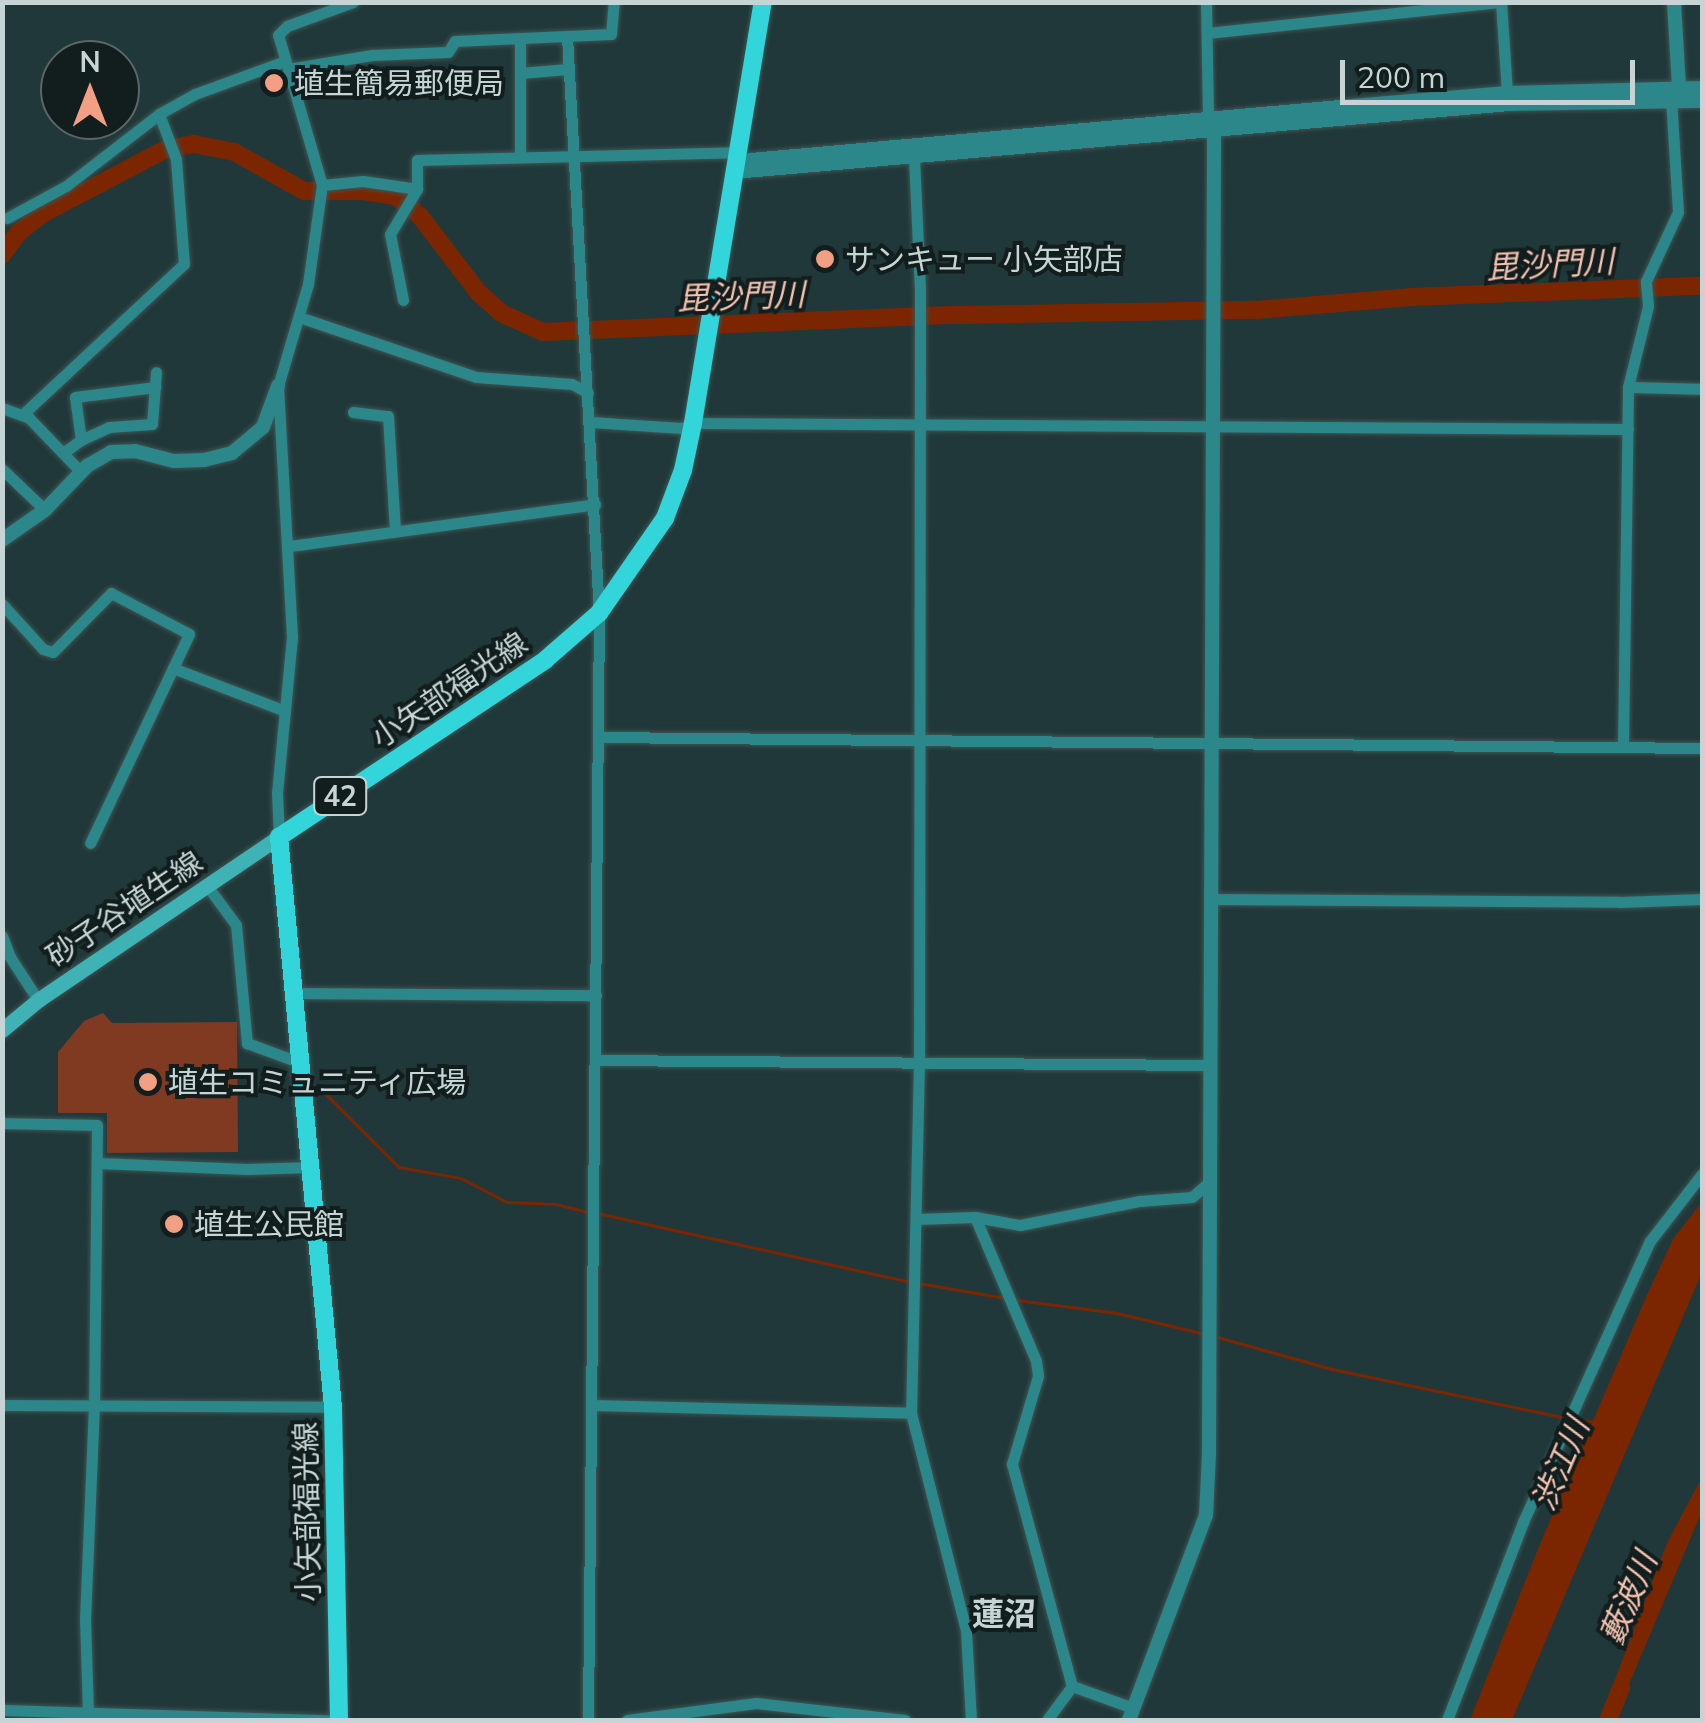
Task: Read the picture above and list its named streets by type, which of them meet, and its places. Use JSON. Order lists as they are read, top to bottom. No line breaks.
{"streets":{"main road":["小矢部福光線","42","砂子谷埴生線"]},"crossings":[["小矢部福光線","砂子谷埴生線"]],"districts":["蓮沼"],"water":["毘沙門川","渋江川","藪波川"],"places":["埴生簡易郵便局","サンキュー 小矢部店","埴生コミュニティ広場","埴生公民館"],"scale_bar":"200 m","north":"top"}
